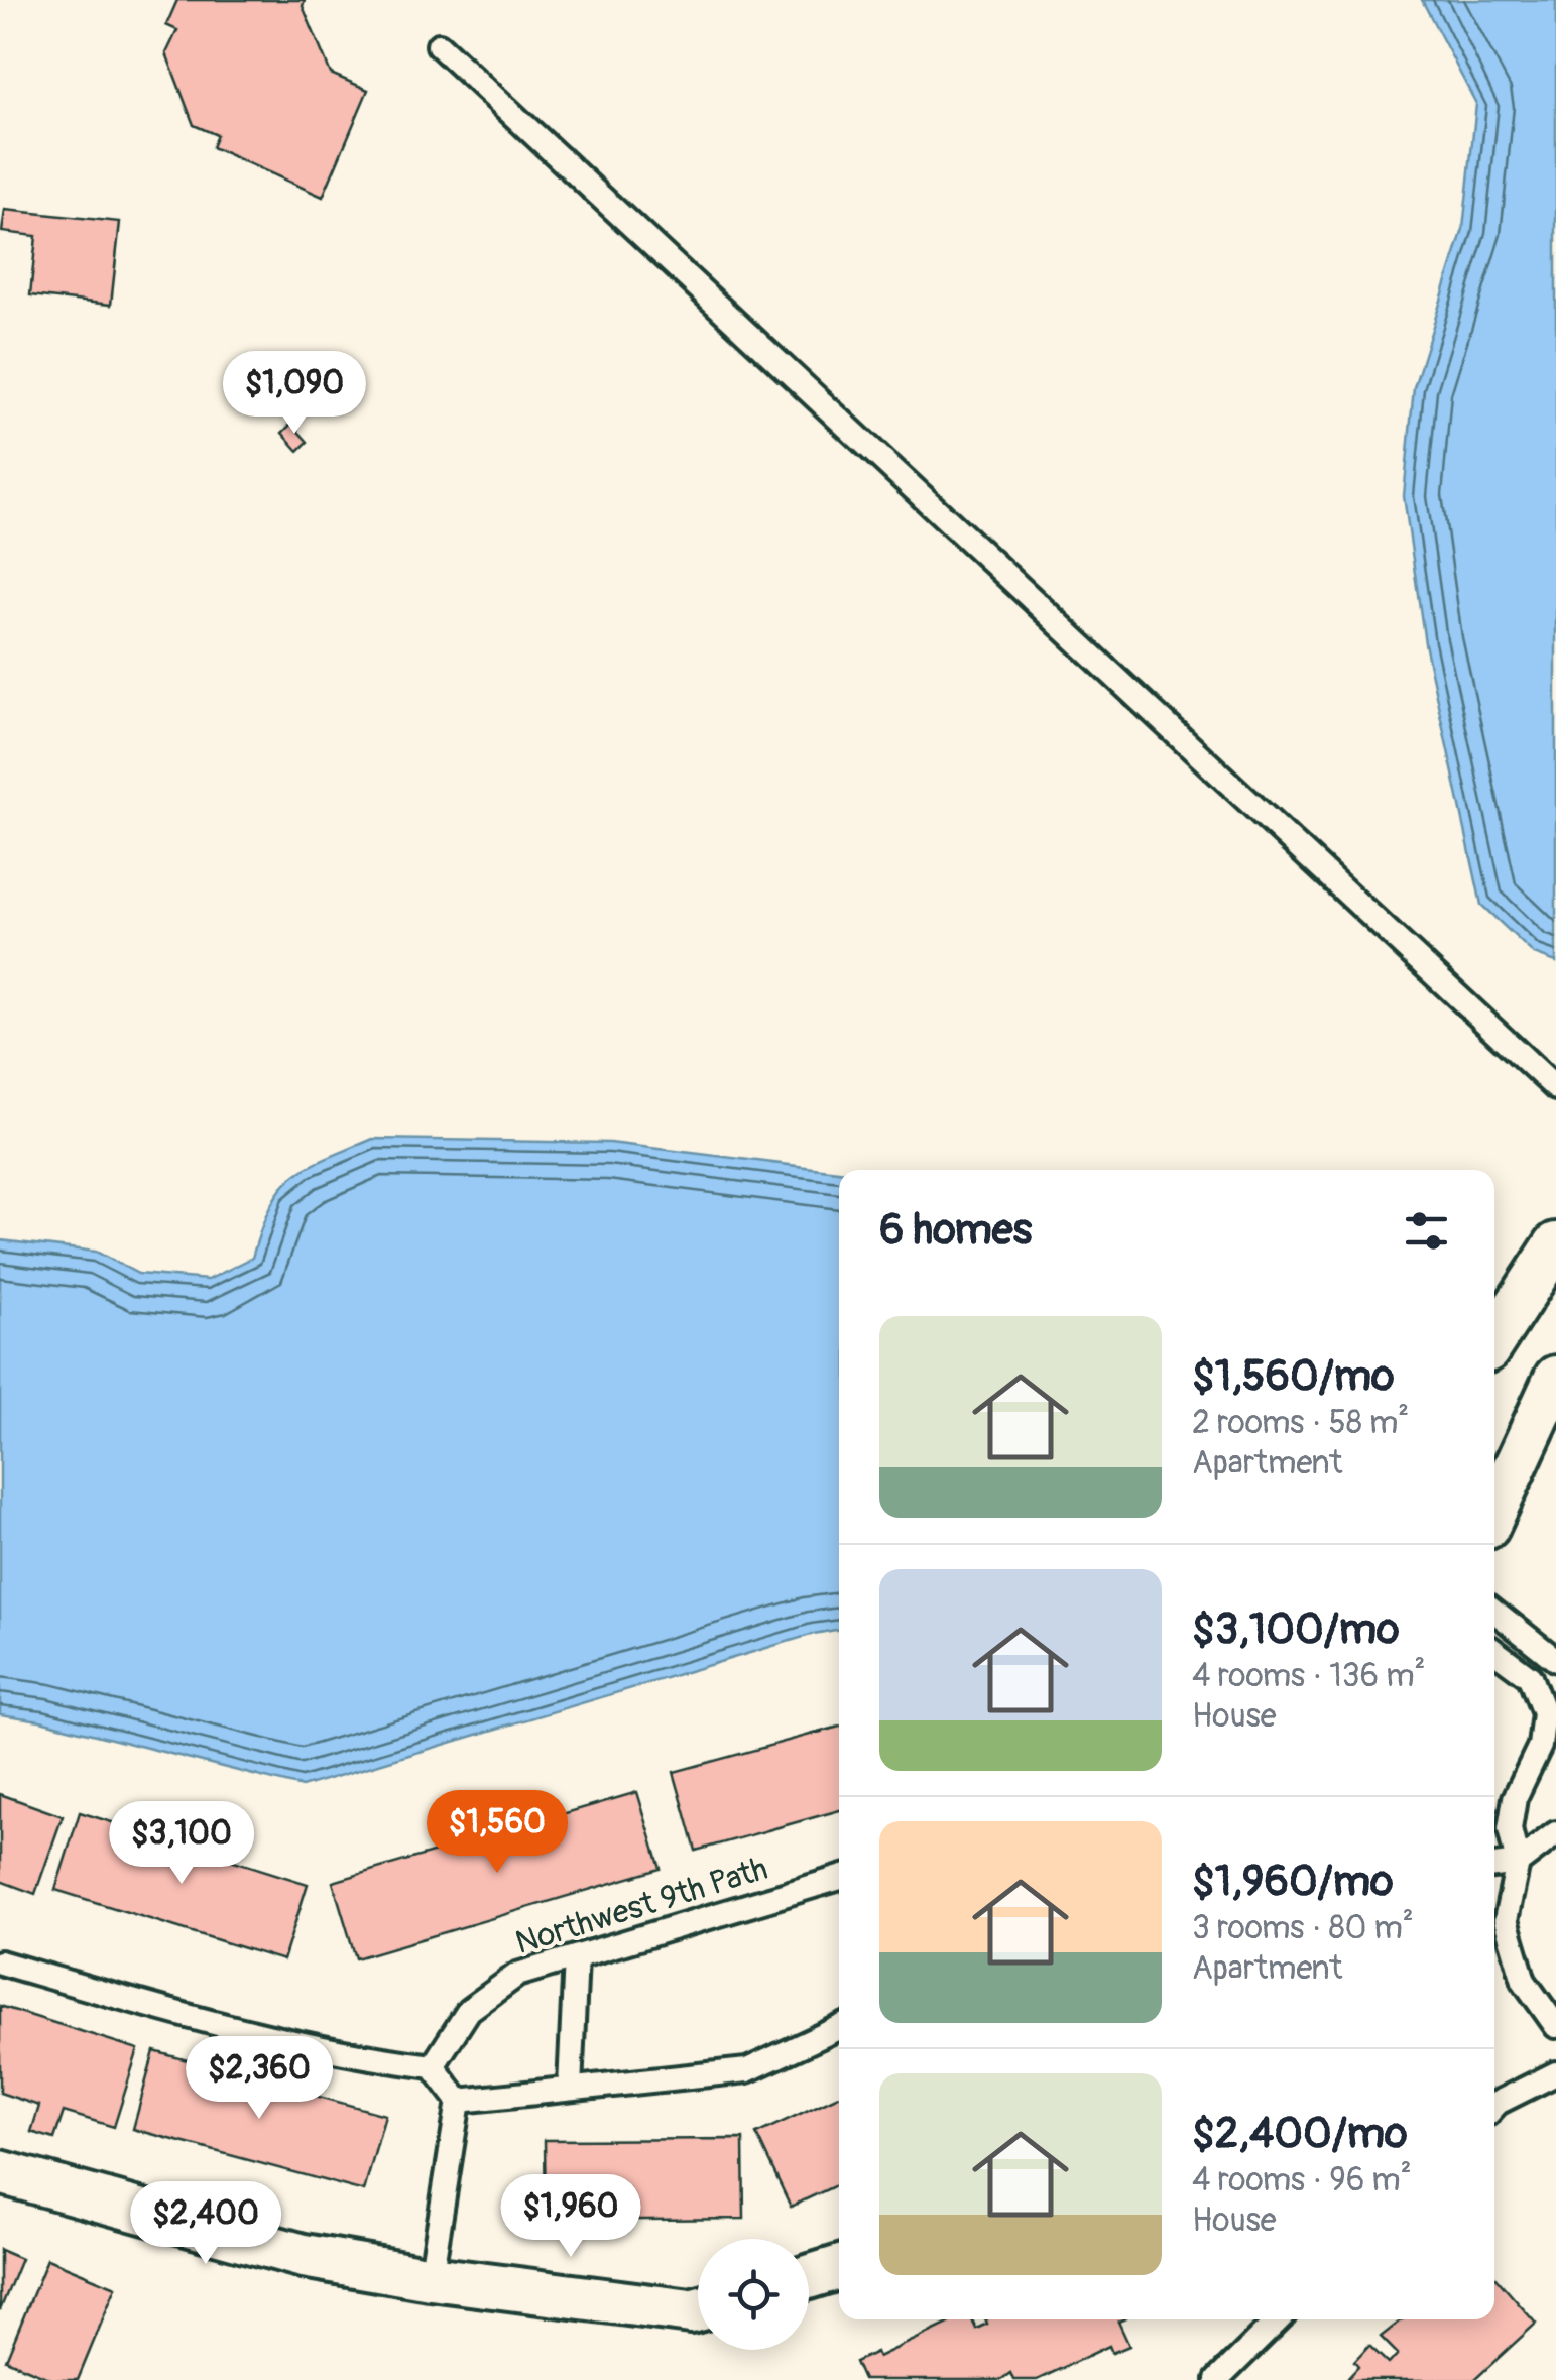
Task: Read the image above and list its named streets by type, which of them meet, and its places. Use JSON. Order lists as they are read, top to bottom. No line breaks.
{"streets":{"lane":["Northwest 9th Path"]},"page":{"price":["$1,090","$1,560","$3,100","$2,360","$1,960","$2,400"],"heading":"6 homes","list":[{"name":"$1,560/mo","note":"2 rooms · 58 m² · Apartment"},{"name":"$3,100/mo","note":"4 rooms · 136 m² · House"},{"name":"$1,960/mo","note":"3 rooms · 80 m² · Apartment"},{"name":"$2,400/mo","note":"4 rooms · 96 m² · House"}]}}
